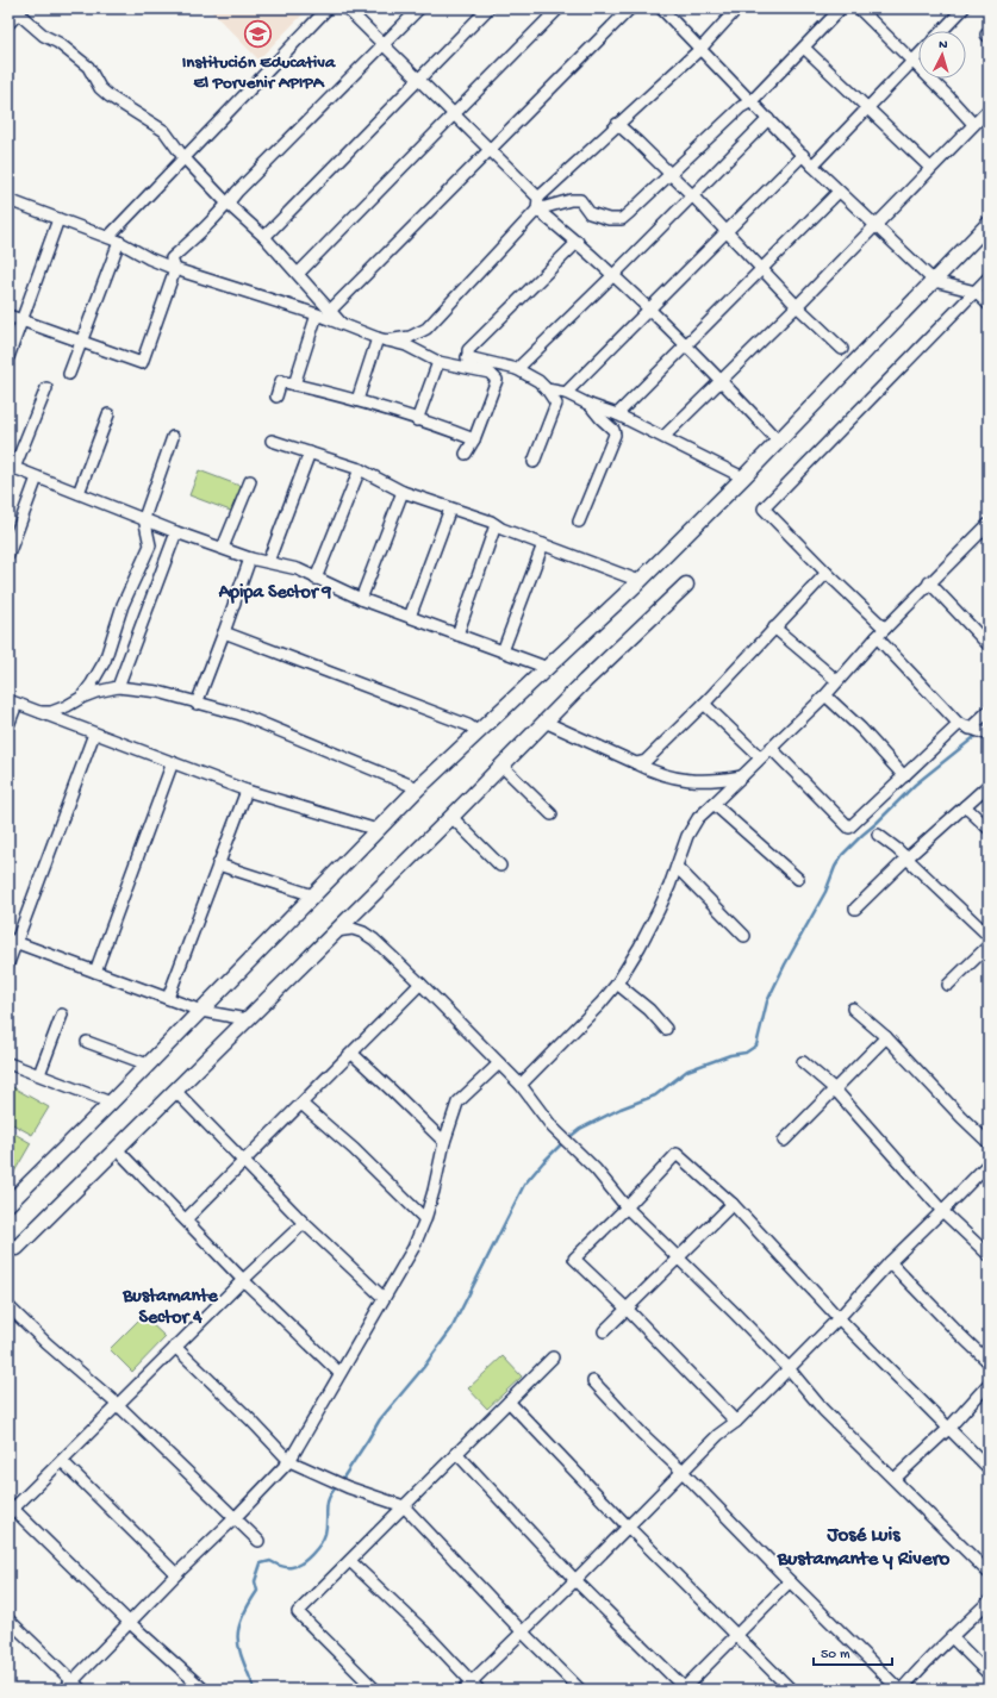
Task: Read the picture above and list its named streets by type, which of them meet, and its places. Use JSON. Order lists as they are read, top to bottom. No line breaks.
{"districts":["Apipa Sector 9","Bustamante Sector 4","José Luis Bustamante y Rivero"],"places":{"school or university":["Institución Educativa El Porvenir APIPA"]},"scale_bar":"50 m","north":"top"}
